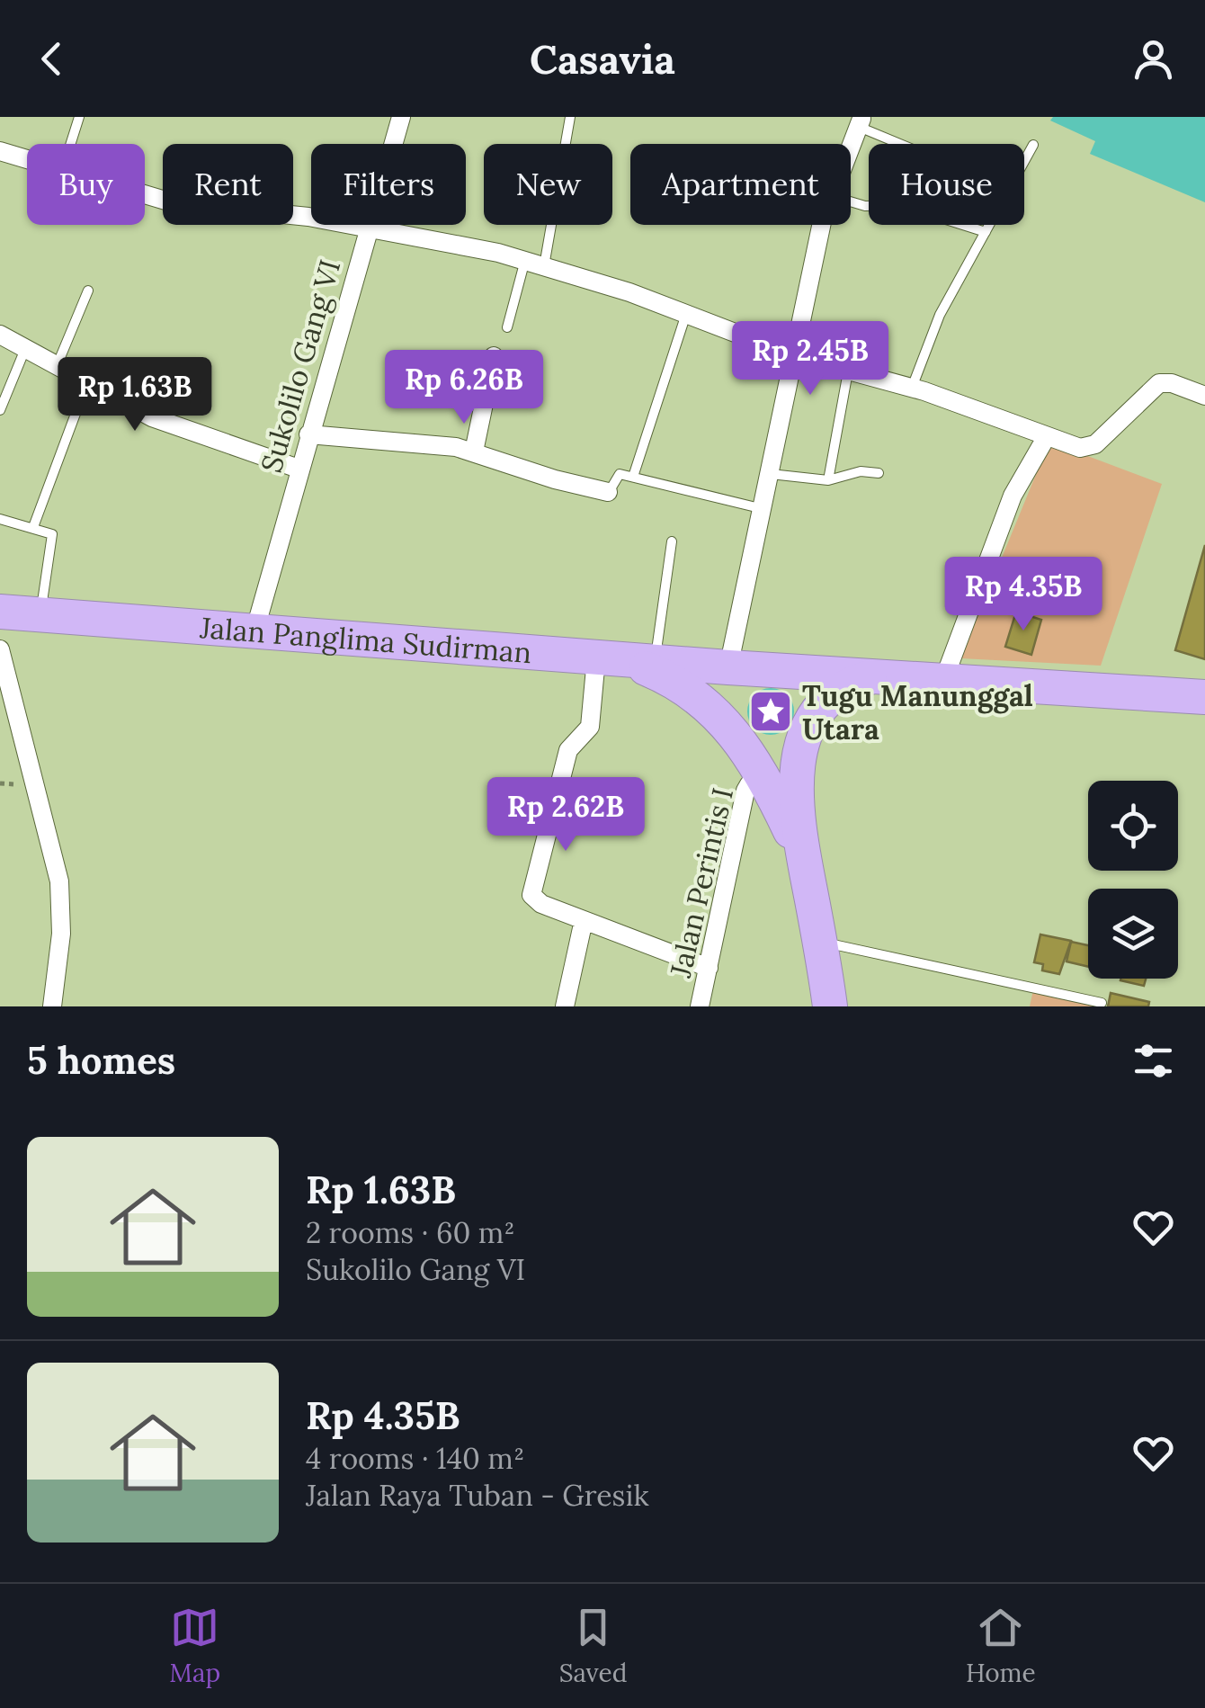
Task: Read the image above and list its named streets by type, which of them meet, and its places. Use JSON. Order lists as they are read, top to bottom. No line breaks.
{"streets":{"highway":["Jalan Panglima Sudirman"],"street":["Sukolilo Gang VI","Jalan Perintis I"]},"crossings":[["Sukolilo Gang VI","Jalan Panglima Sudirman"]],"places":{"place":["Tugu Manunggal Utara"]},"page":{"header":"Casavia","chip":["Buy","Rent","Filters","New","Apartment","House"],"price":["Rp 2.45B","Rp 6.26B","Rp 1.63B","Rp 4.35B","Rp 2.62B"],"heading":"5 homes","list":[{"name":"Rp 1.63B","note":"2 rooms · 60 m² · Sukolilo Gang VI"},{"name":"Rp 4.35B","note":"4 rooms · 140 m² · Jalan Raya Tuban - Gresik"}],"tabs":["Map","Saved","Home"]}}
